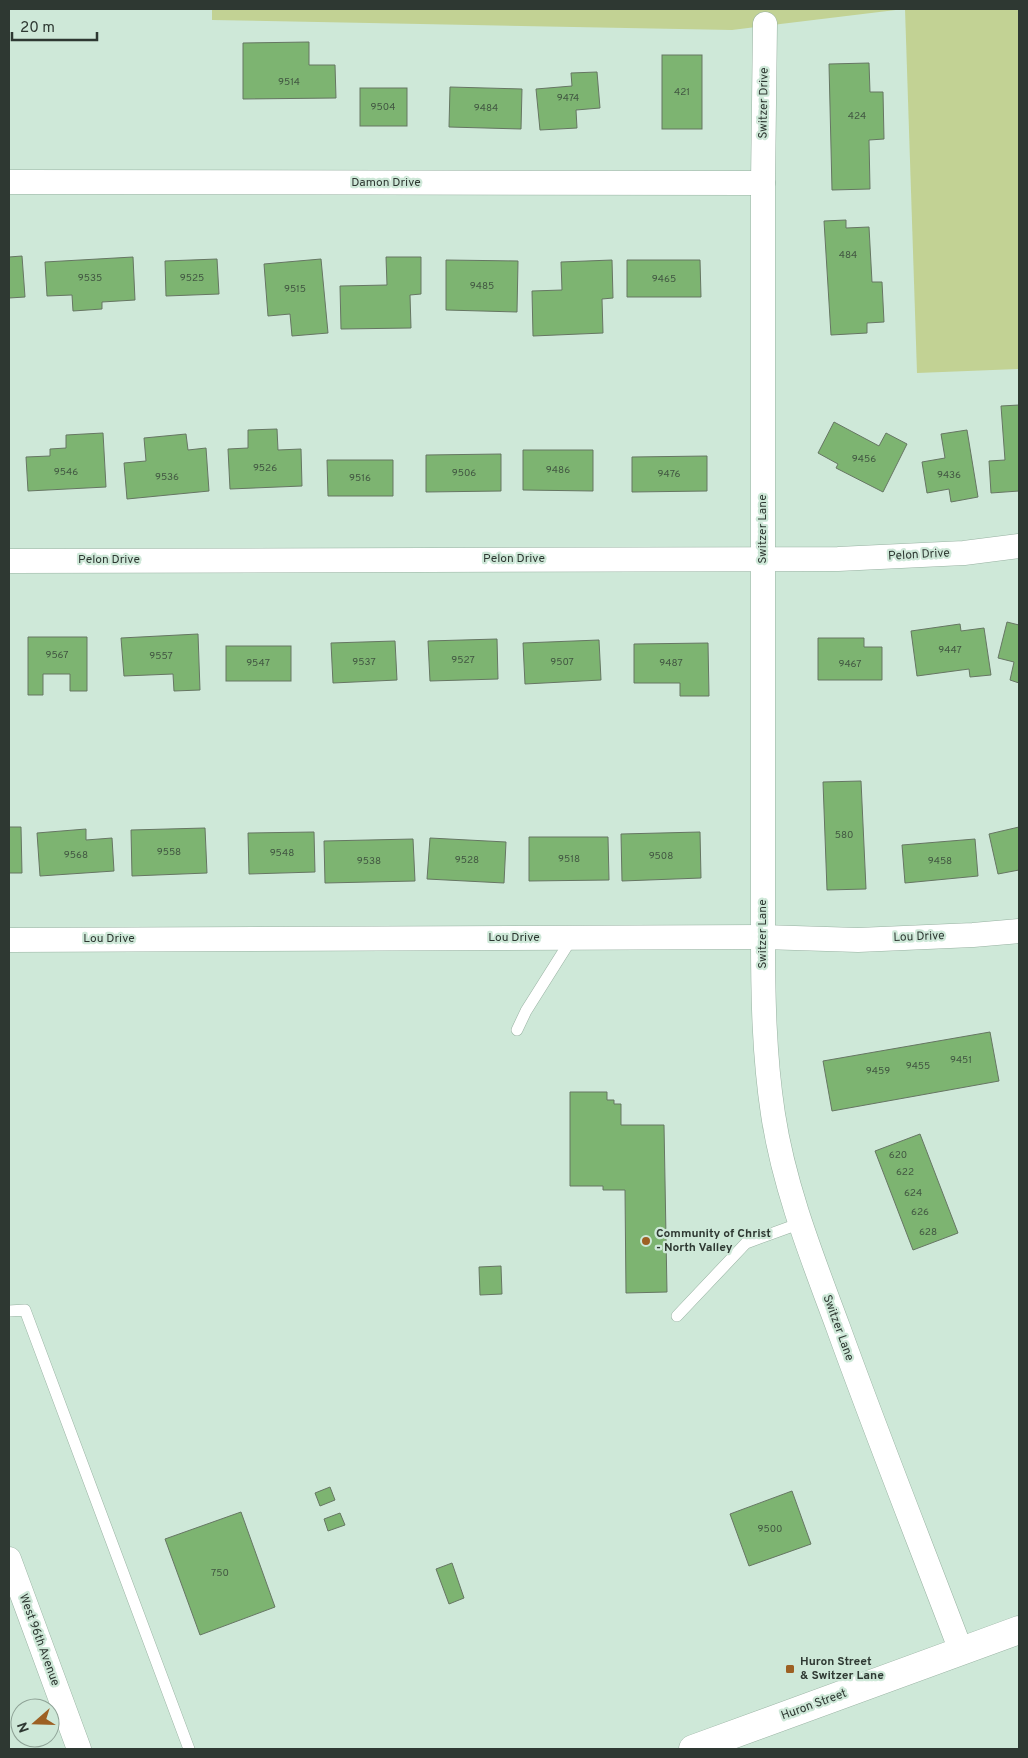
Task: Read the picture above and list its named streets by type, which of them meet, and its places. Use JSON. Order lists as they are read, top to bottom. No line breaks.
{"streets":{"main road":["Huron Street"],"street":["Switzer Drive","Damon Drive","Switzer Lane","Pelon Drive","Lou Drive","West 96th Avenue"]},"crossings":[["Switzer Drive","Damon Drive"],["Switzer Drive","Switzer Lane"],["Damon Drive","Switzer Lane"],["Switzer Lane","Pelon Drive"],["Switzer Lane","Lou Drive"],["Switzer Lane","Huron Street"]],"places":{"other":["Community of Christ - North Valley"],"transit":["Huron Street & Switzer Lane"]},"house_numbers":["9514","421","9474","9504","9484","424","484","9535","9525","9465","9485","9515","9456","9526","9486","9546","9506","9476","9436","9536","9516","9447","9567","9557","9527","9537","9507","9547","9487","9467","580","9558","9548","9568","9508","9518","9528","9538","9458","9451","9455","9459","620","622","624","626","628","9500","750"],"scale_bar":"20 m","north":"left"}
